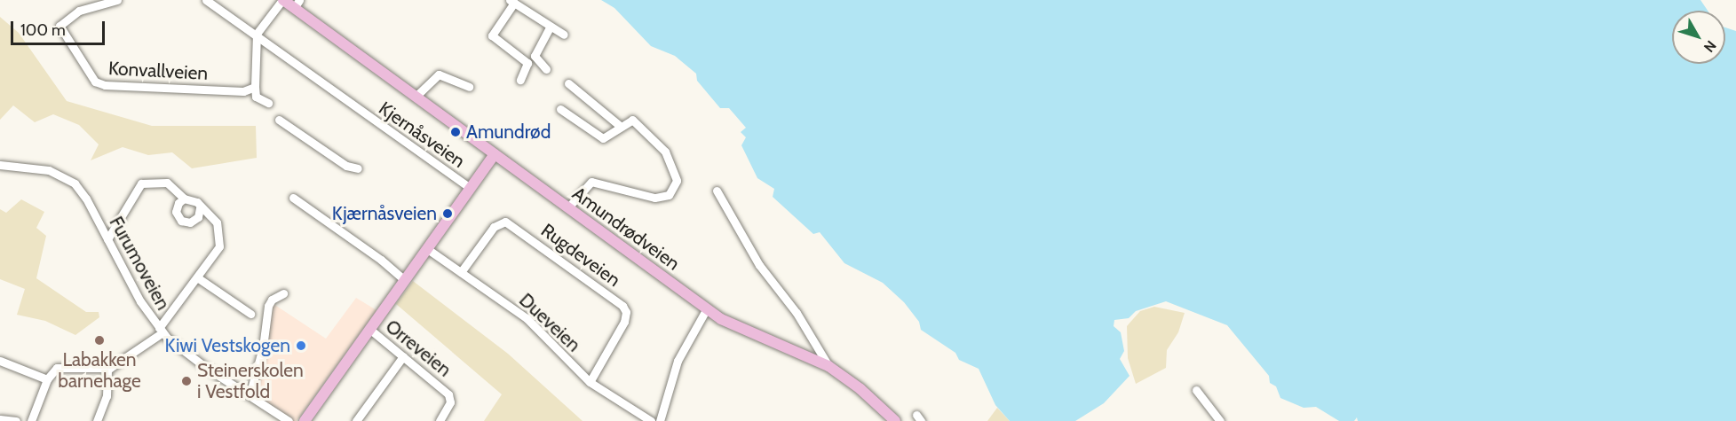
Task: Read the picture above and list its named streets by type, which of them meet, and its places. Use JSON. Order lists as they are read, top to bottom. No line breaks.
{"streets":{"main road":["Kjernåsveien","Amundrødveien"],"street":["Konvallveien","Rugdeveien","Furumoveien","Dueveien","Orreveien"]},"crossings":[["Kjernåsveien","Amundrødveien"],["Kjernåsveien","Dueveien"],["Kjernåsveien","Orreveien"],["Rugdeveien","Dueveien"]],"places":["Amundrød","Kjærnåsveien","Labakken barnehage","Kiwi Vestskogen","Steinerskolen i Vestfold"],"scale_bar":"100 m","north":"bottom right"}
